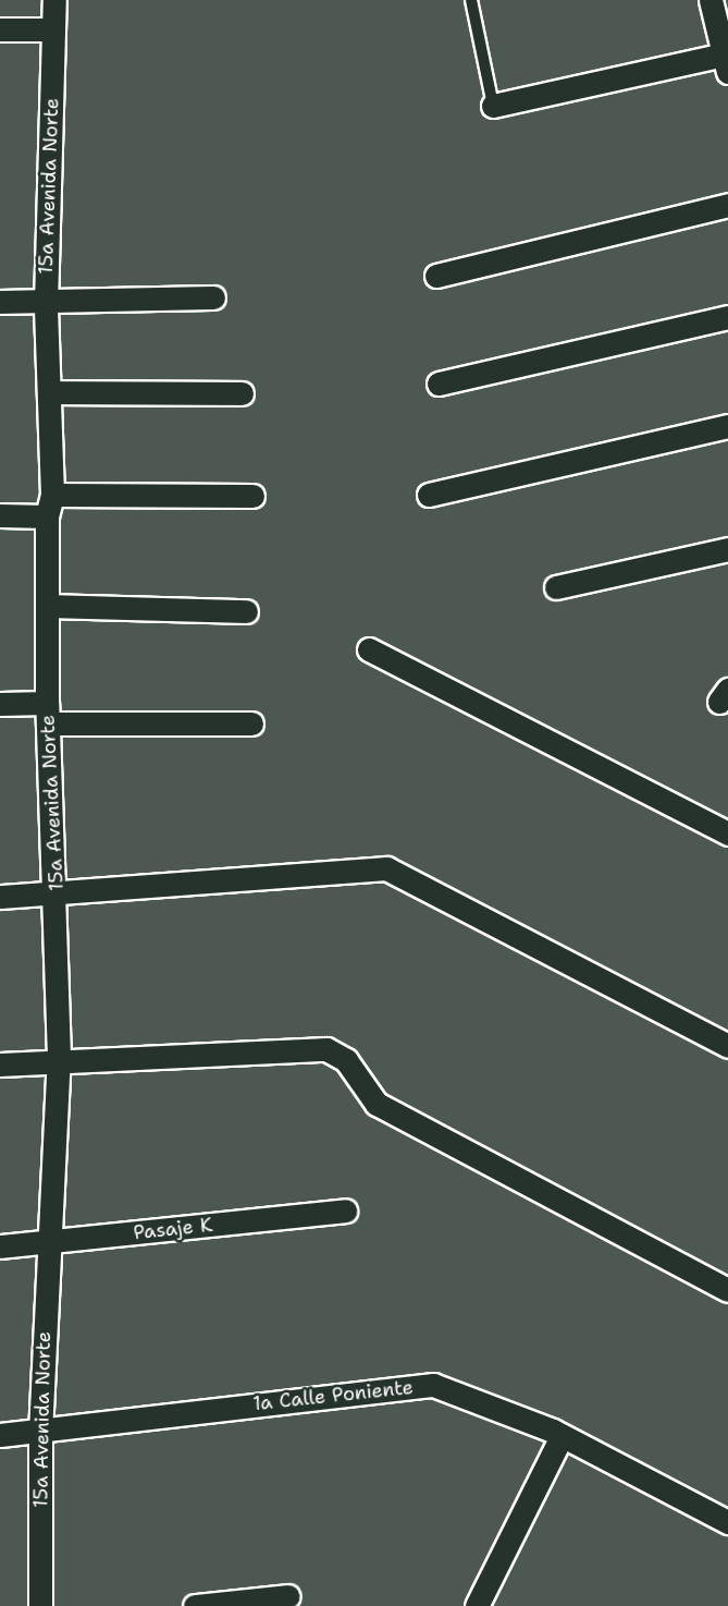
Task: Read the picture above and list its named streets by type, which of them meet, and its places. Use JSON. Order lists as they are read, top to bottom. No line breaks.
{"streets":{"street":["15a Avenida Norte","Pasaje K","1a Calle Poniente"]},"crossings":[["15a Avenida Norte","Pasaje K"],["15a Avenida Norte","1a Calle Poniente"]]}
